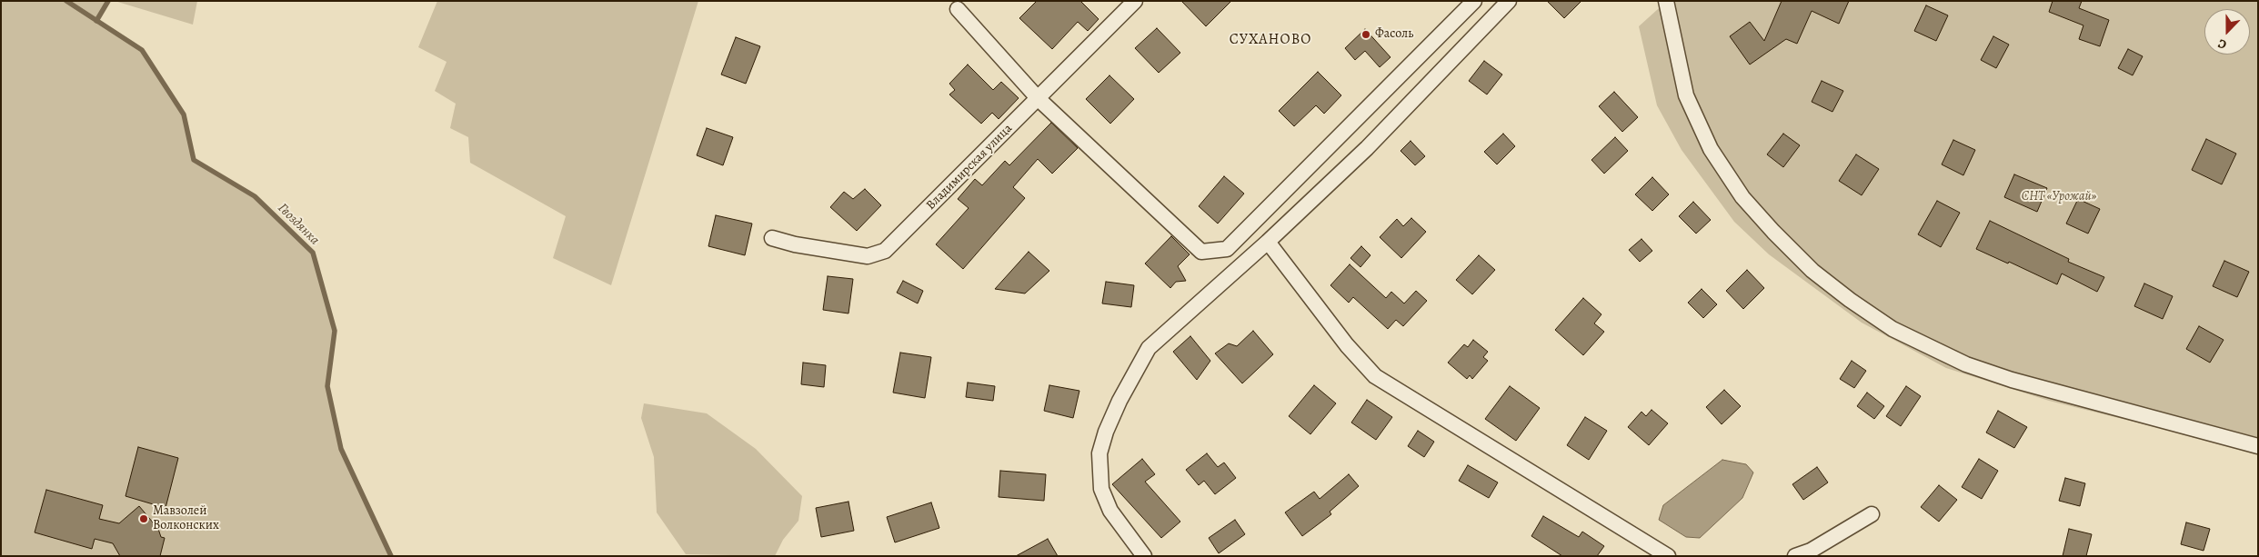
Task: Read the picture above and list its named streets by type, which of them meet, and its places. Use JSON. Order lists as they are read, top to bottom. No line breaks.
{"streets":{"street":["Владимирская улица"]},"districts":["СУХАНОВО"],"water":["Гвоздянка"],"parks":["СНТ «Урожай»"],"places":["Фасоль","Мавзолей Волконских"],"north":"bottom"}
